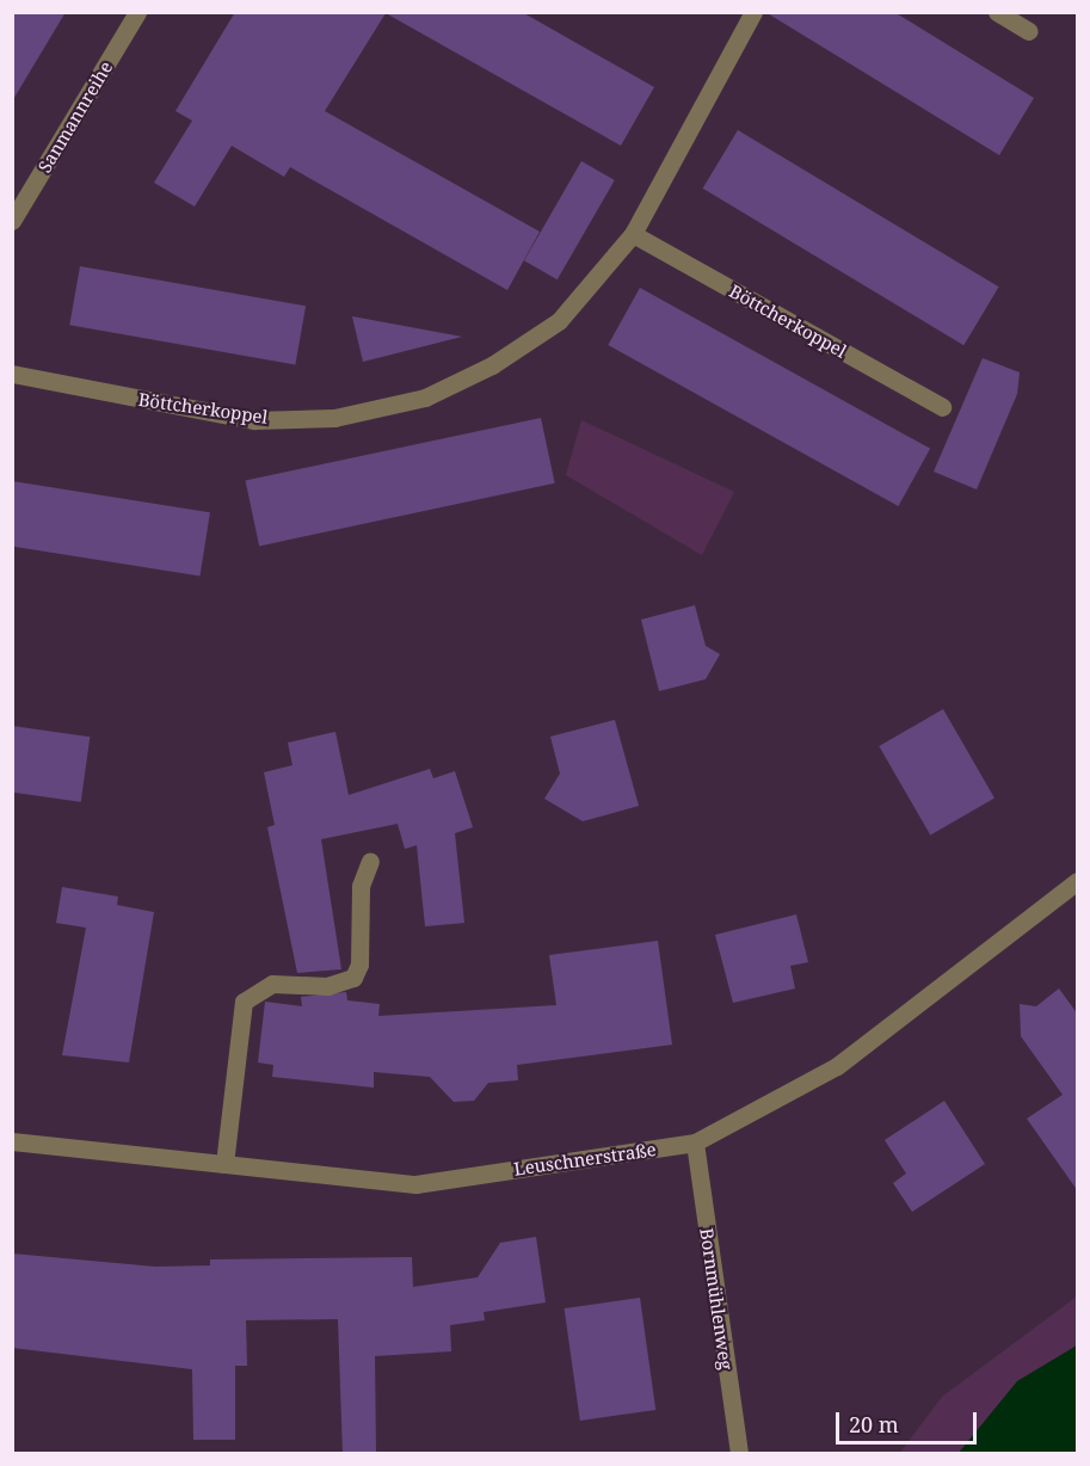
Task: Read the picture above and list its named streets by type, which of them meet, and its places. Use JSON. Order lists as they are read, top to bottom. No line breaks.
{"streets":{"street":["Sanmannreihe","Böttcherkoppel","Leuschnerstraße","Bornmühlenweg"]},"crossings":[["Leuschnerstraße","Bornmühlenweg"]],"scale_bar":"20 m"}
